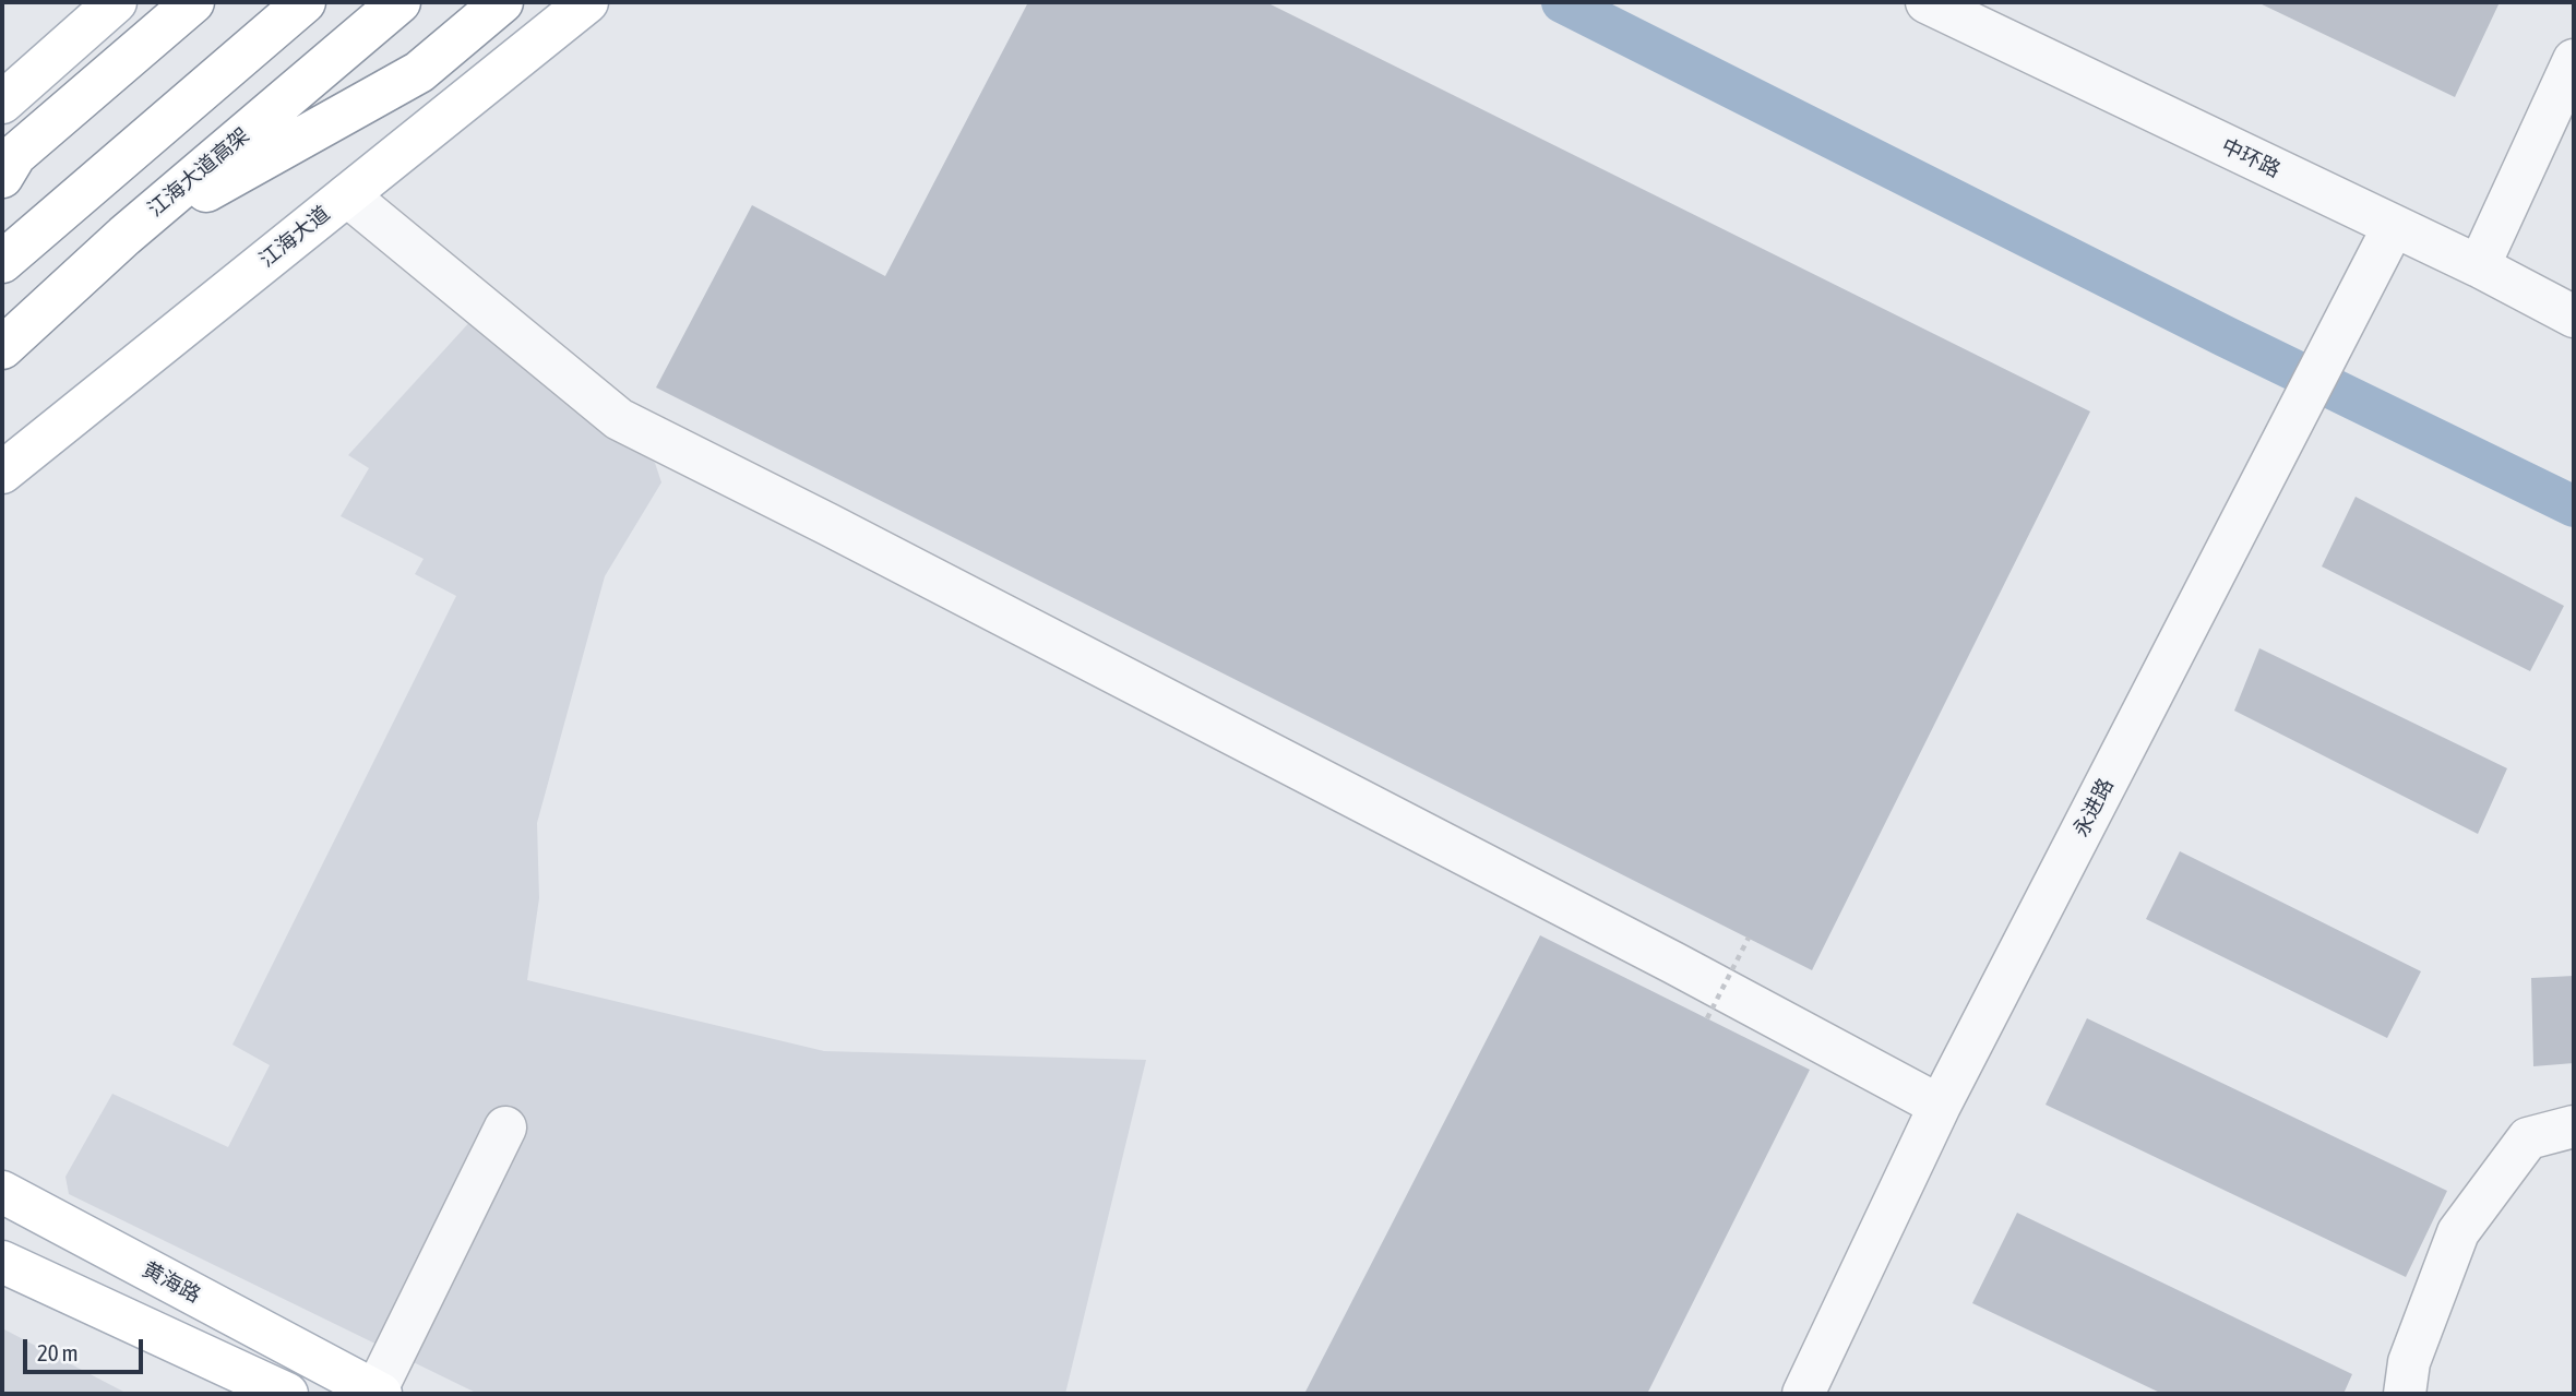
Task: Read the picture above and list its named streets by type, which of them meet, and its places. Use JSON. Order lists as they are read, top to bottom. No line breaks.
{"streets":{"main road":["江海大道高架","江海大道","黄海路"],"street":["中环路","永进路"]},"crossings":[["中环路","永进路"]],"scale_bar":"20 m"}
